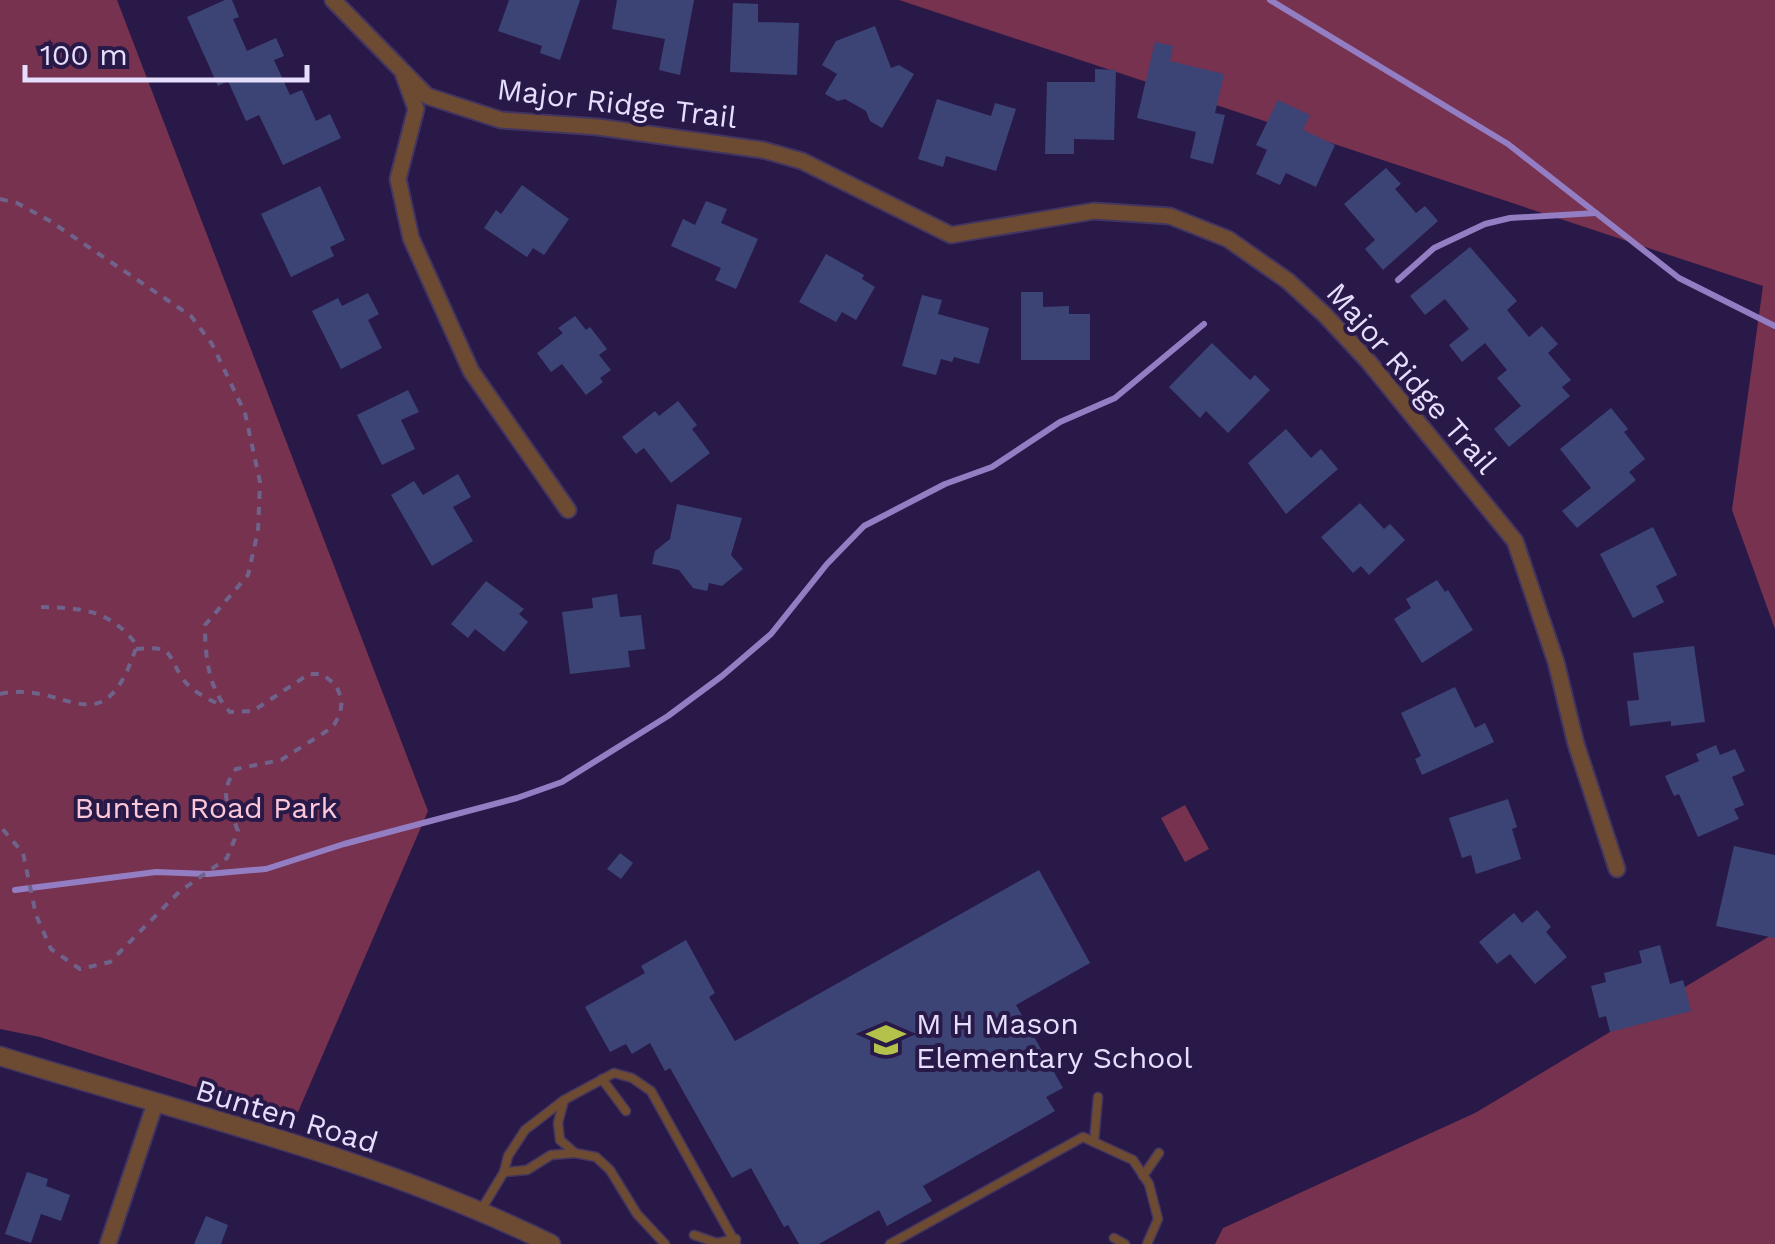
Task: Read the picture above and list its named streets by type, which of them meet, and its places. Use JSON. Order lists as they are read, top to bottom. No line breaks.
{"streets":{"street":["Major Ridge Trail","Bunten Road"]},"parks":["Bunten Road Park"],"places":{"school or university":["M H Mason Elementary School"]},"scale_bar":"100 m"}
